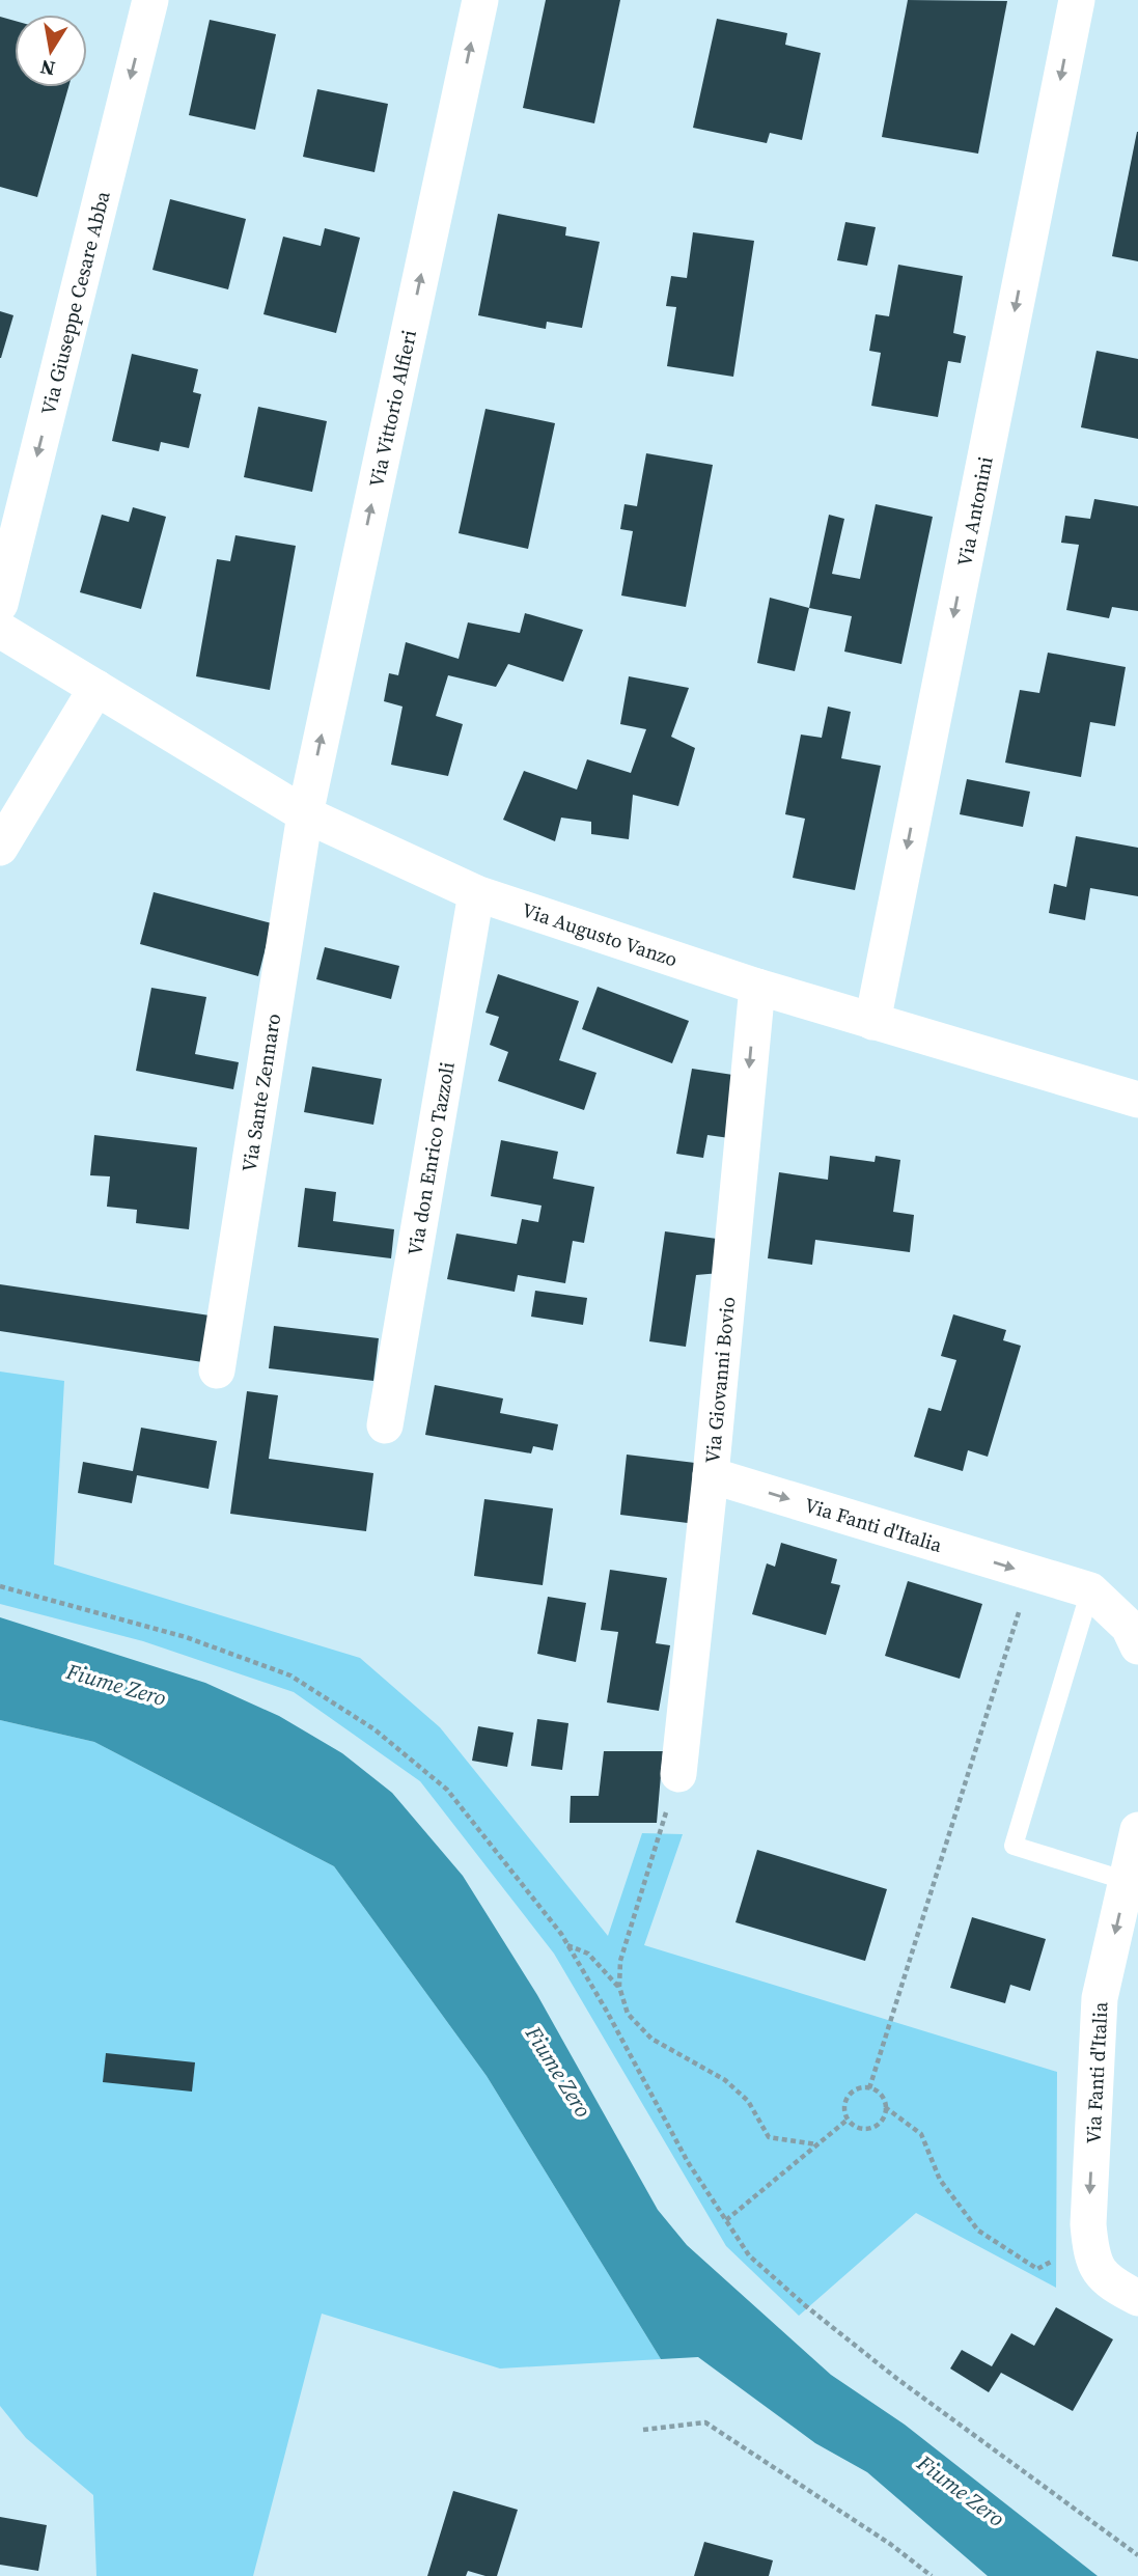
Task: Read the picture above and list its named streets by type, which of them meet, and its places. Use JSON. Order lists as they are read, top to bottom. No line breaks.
{"streets":{"street":["Via Giuseppe Cesare Abba","Via Vittorio Alfieri","Via Antonini","Via Augusto Vanzo","Via Sante Zennaro","Via don Enrico Tazzoli","Via Giovanni Bovio","Via Fanti d'Italia"]},"crossings":[["Via Vittorio Alfieri","Via Augusto Vanzo"],["Via Vittorio Alfieri","Via Sante Zennaro"],["Via Antonini","Via Augusto Vanzo"],["Via Augusto Vanzo","Via Sante Zennaro"],["Via Augusto Vanzo","Via don Enrico Tazzoli"],["Via Augusto Vanzo","Via Giovanni Bovio"],["Via Giovanni Bovio","Via Fanti d'Italia"]],"one_way":["Via Giuseppe Cesare Abba","Via Vittorio Alfieri","Via Antonini","Via Giovanni Bovio"],"water":["Fiume Zero"],"north":"bottom"}
